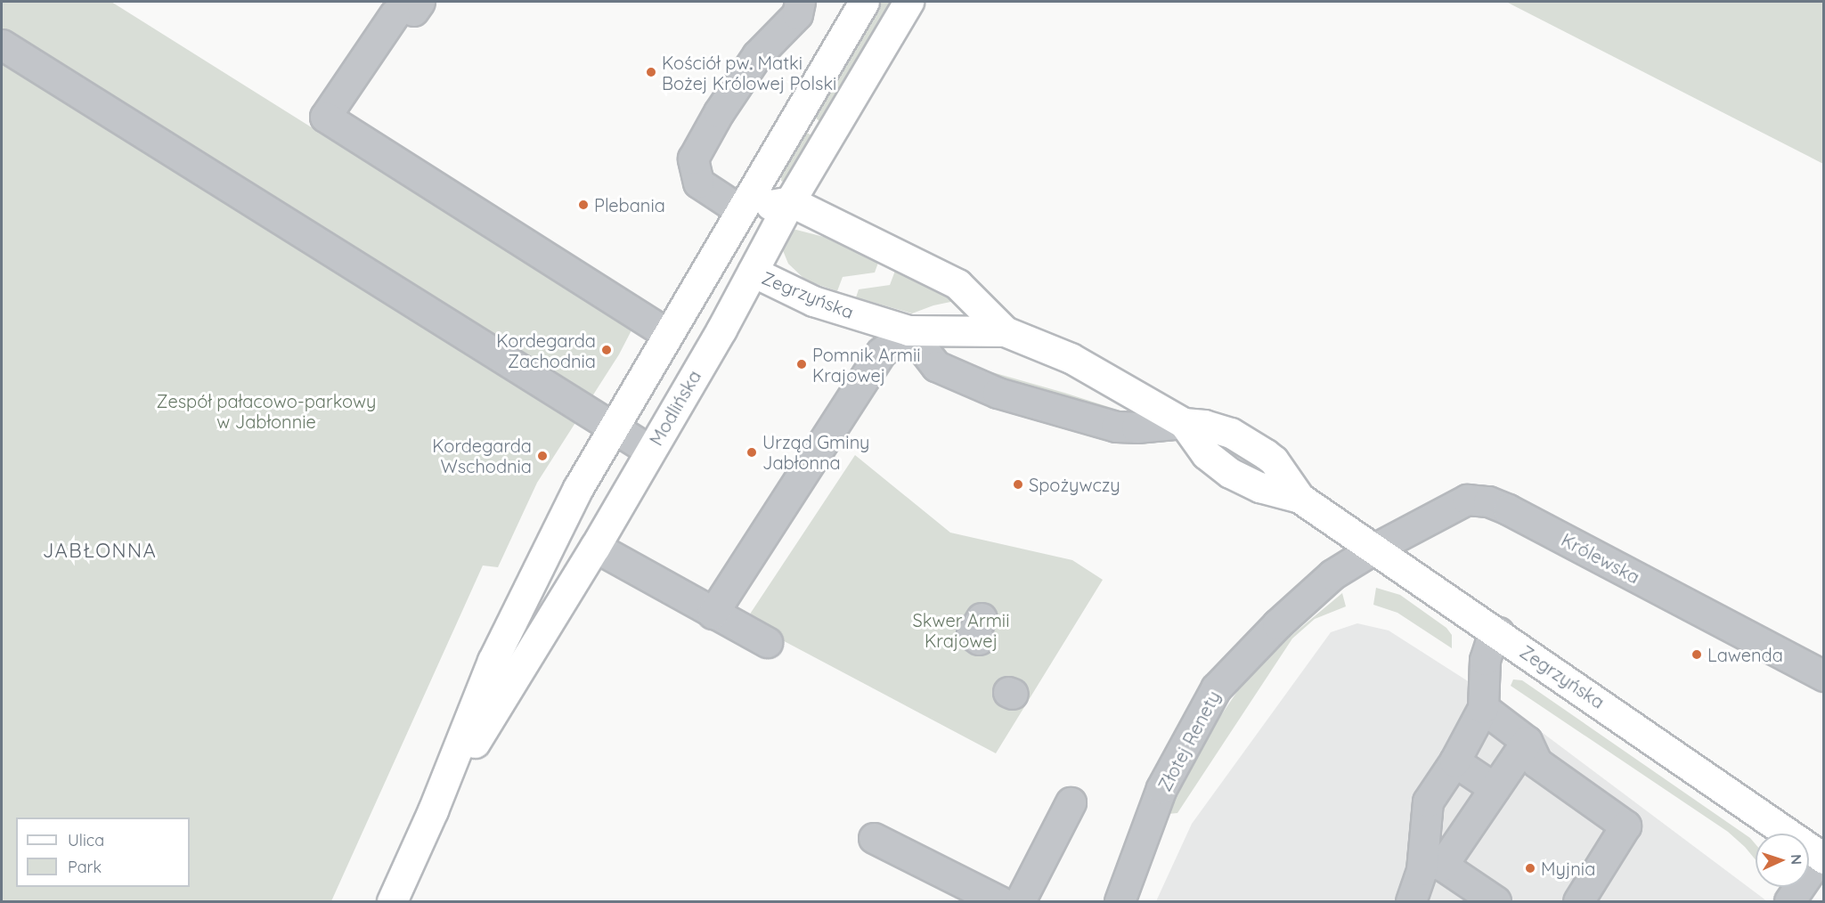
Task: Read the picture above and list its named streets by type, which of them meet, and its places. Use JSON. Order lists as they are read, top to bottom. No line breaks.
{"streets":{"main road":["Zegrzyńska","Modlińska"],"street":["Królewska","Złotej Renety"]},"crossings":[["Zegrzyńska","Modlińska"],["Zegrzyńska","Królewska"],["Zegrzyńska","Złotej Renety"],["Królewska","Złotej Renety"]],"districts":["JABŁONNA"],"parks":["Zespół pałacowo-parkowy w Jabłonnie","Skwer Armii Krajowej"],"places":["Kościół pw. Matki Bożej Królowej Polski","Plebania","Kordegarda Zachodnia","Pomnik Armii Krajowej","Urząd Gminy Jabłonna","Kordegarda Wschodnia","Spożywczy","Lawenda","Myjnia"],"legend":["Ulica","Park"],"north":"right"}
